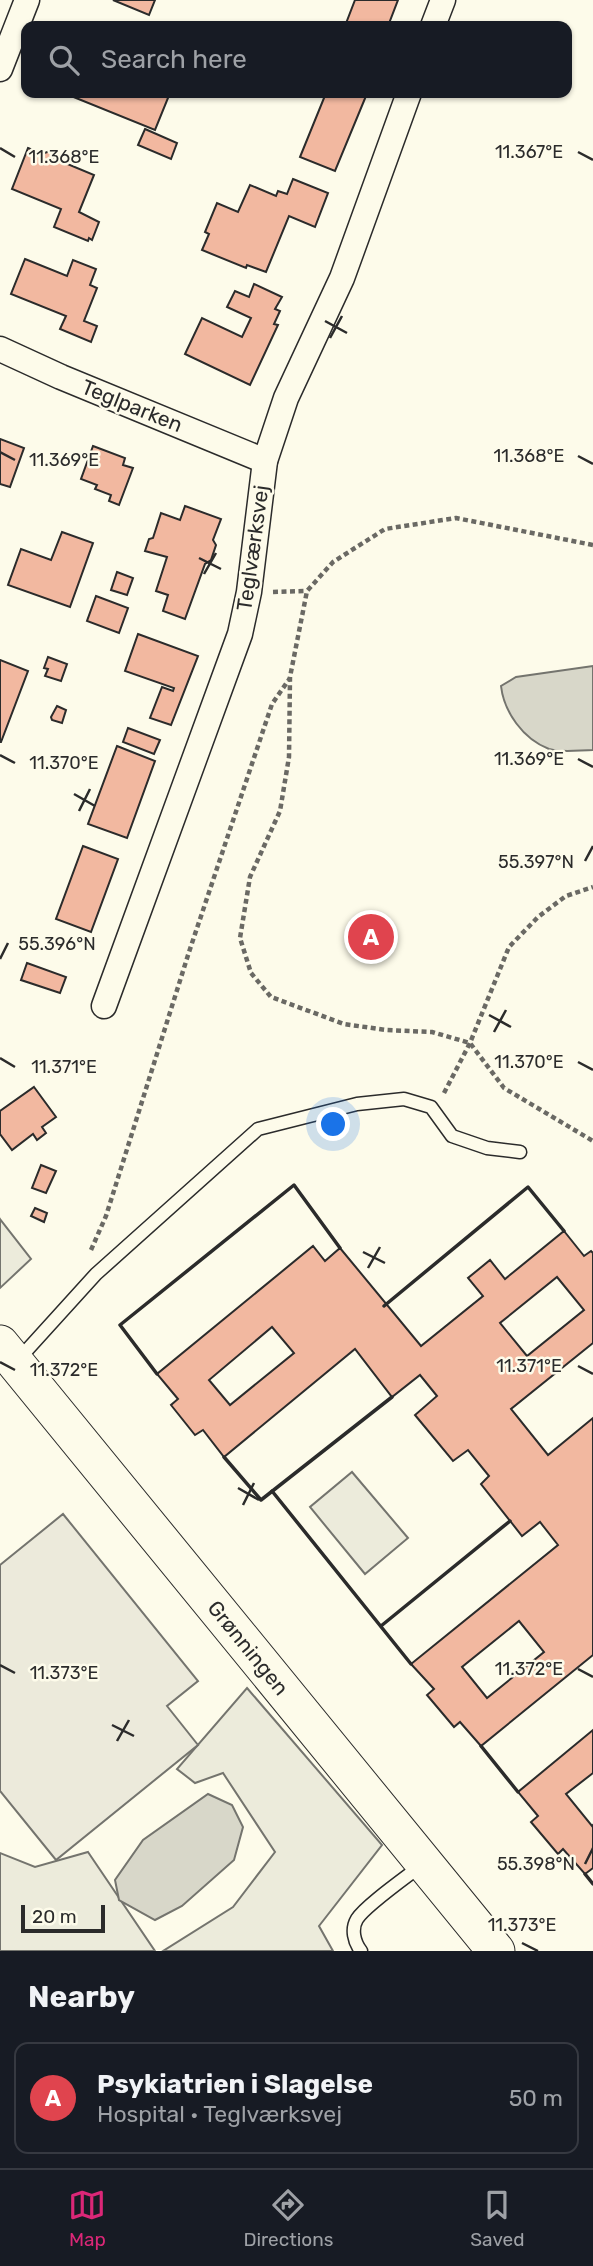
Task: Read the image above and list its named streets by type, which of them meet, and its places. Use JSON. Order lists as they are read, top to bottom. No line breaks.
{"streets":{"main road":["Grønningen"],"street":["Teglparken","Teglværksvej"]},"crossings":[["Teglparken","Teglværksvej"]],"scale_bar":"20 m","page":{"search":"Search here","pins":"A","scale":"20 m","heading":"Nearby","list":[{"mark":"A","name":"Psykiatrien i Slagelse","note":"Hospital · Teglværksvej","value":"50 m"}],"nav":["Map","Directions","Saved"]},"coordinates":["11.367°E","11.368°E","11.369°E","11.370°E","55.397°N","55.396°N","11.371°E","11.372°E","11.373°E","55.398°N"]}
